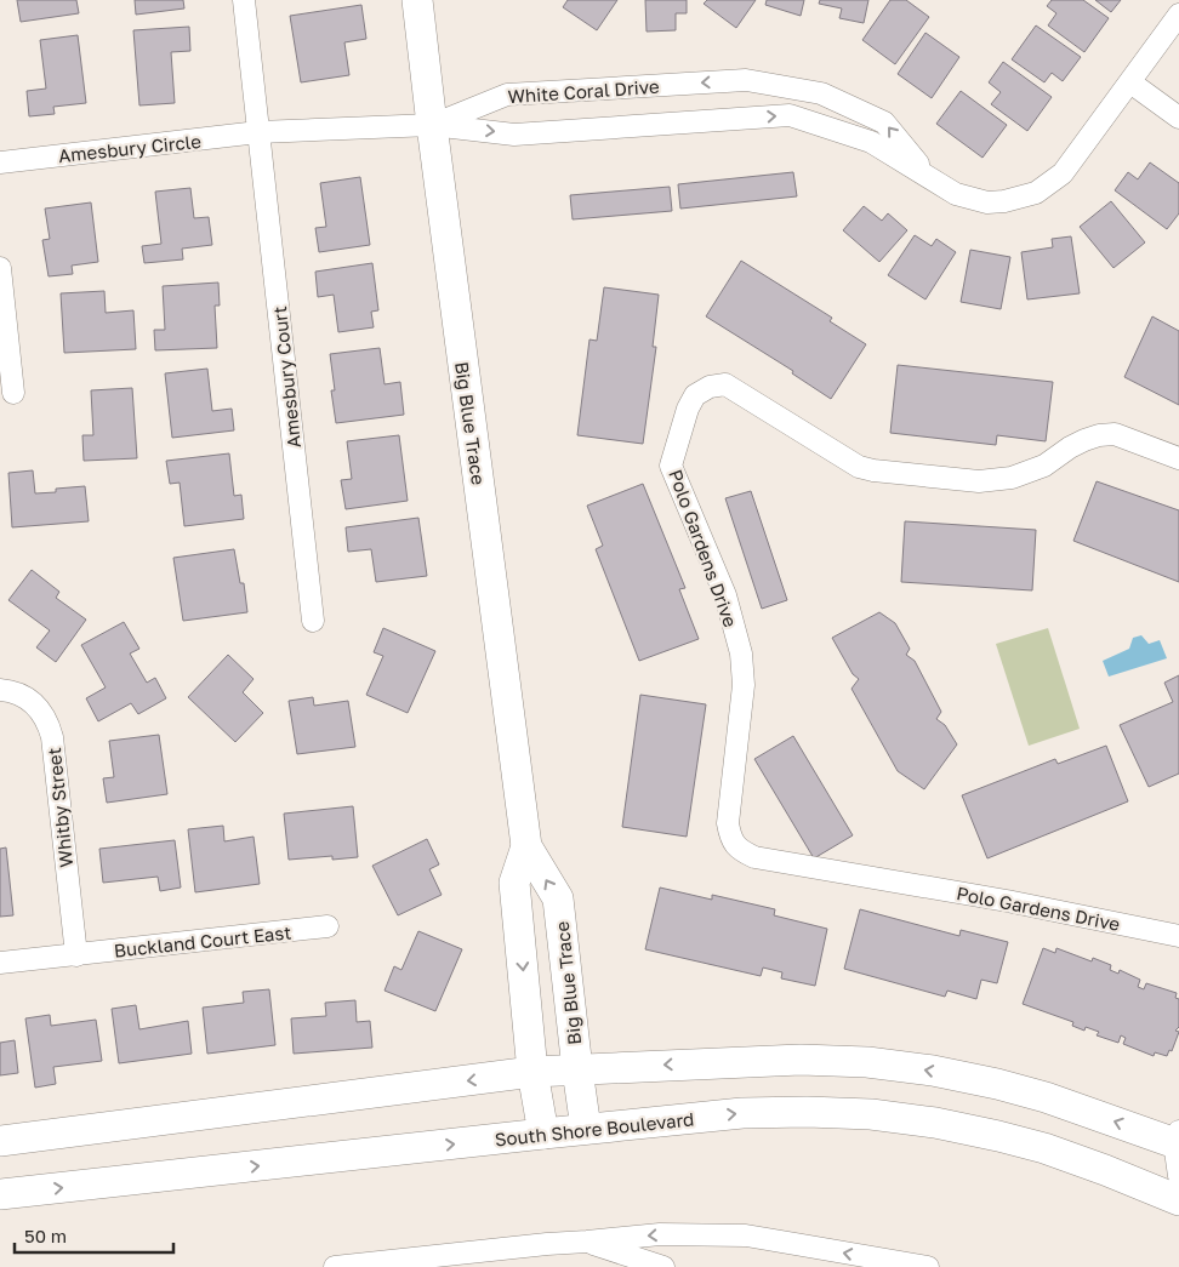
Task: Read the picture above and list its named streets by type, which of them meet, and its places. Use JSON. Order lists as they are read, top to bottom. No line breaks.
{"streets":{"street":["White Coral Drive","Amesbury Circle","Amesbury Court","Big Blue Trace","Polo Gardens Drive","Whitby Street","Buckland Court East","South Shore Boulevard"]},"crossings":[["White Coral Drive","Amesbury Circle"],["White Coral Drive","Big Blue Trace"],["Amesbury Circle","Amesbury Court"],["Amesbury Circle","Big Blue Trace"],["Big Blue Trace","South Shore Boulevard"],["Whitby Street","Buckland Court East"]],"scale_bar":"50 m"}
